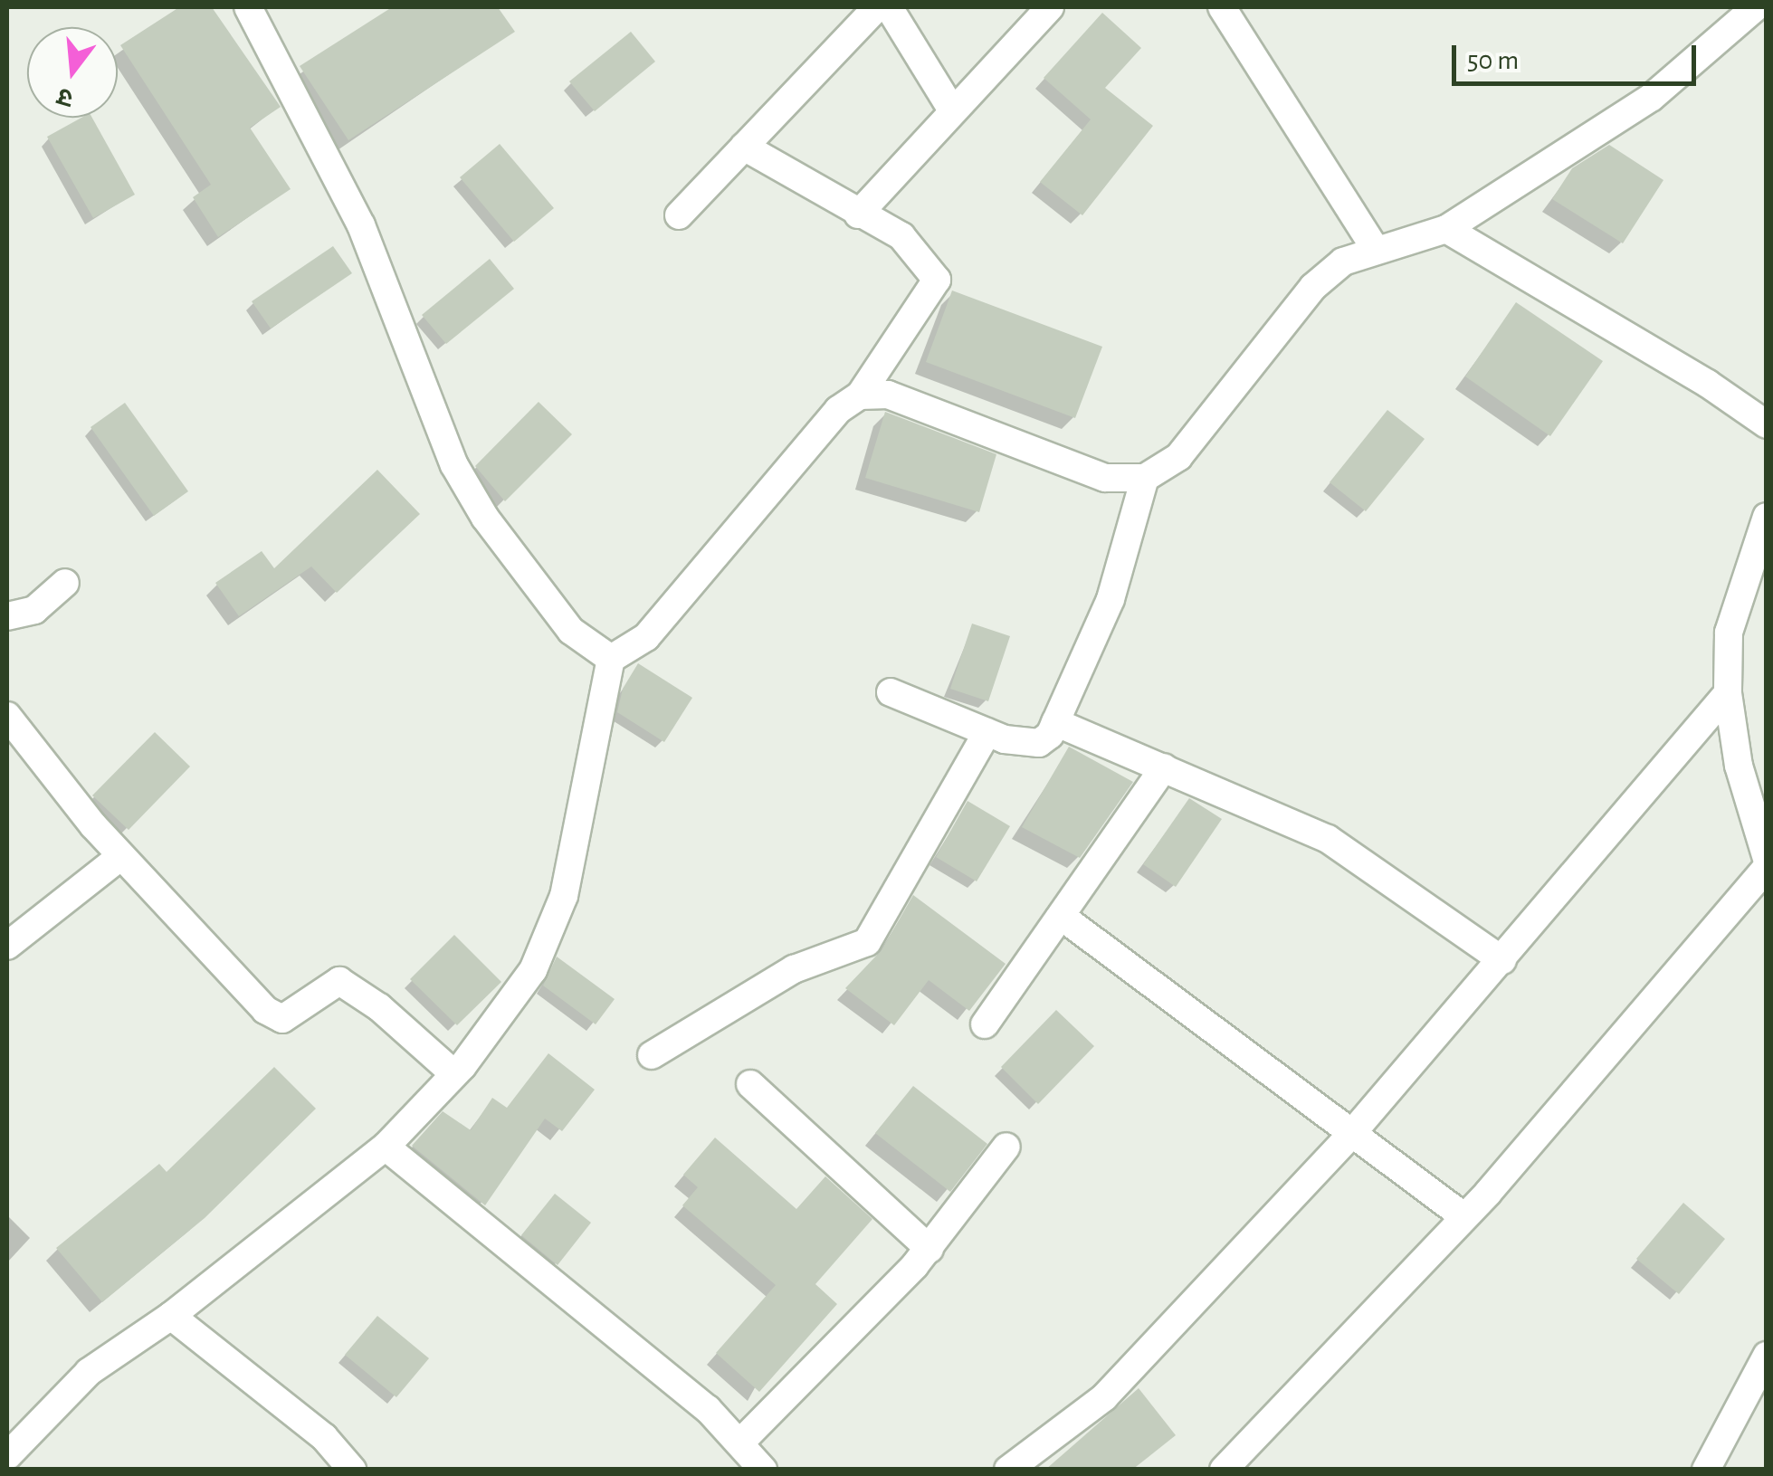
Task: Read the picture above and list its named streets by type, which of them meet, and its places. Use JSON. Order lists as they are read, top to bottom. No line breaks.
{"scale_bar":"50 m","north":"bottom"}
